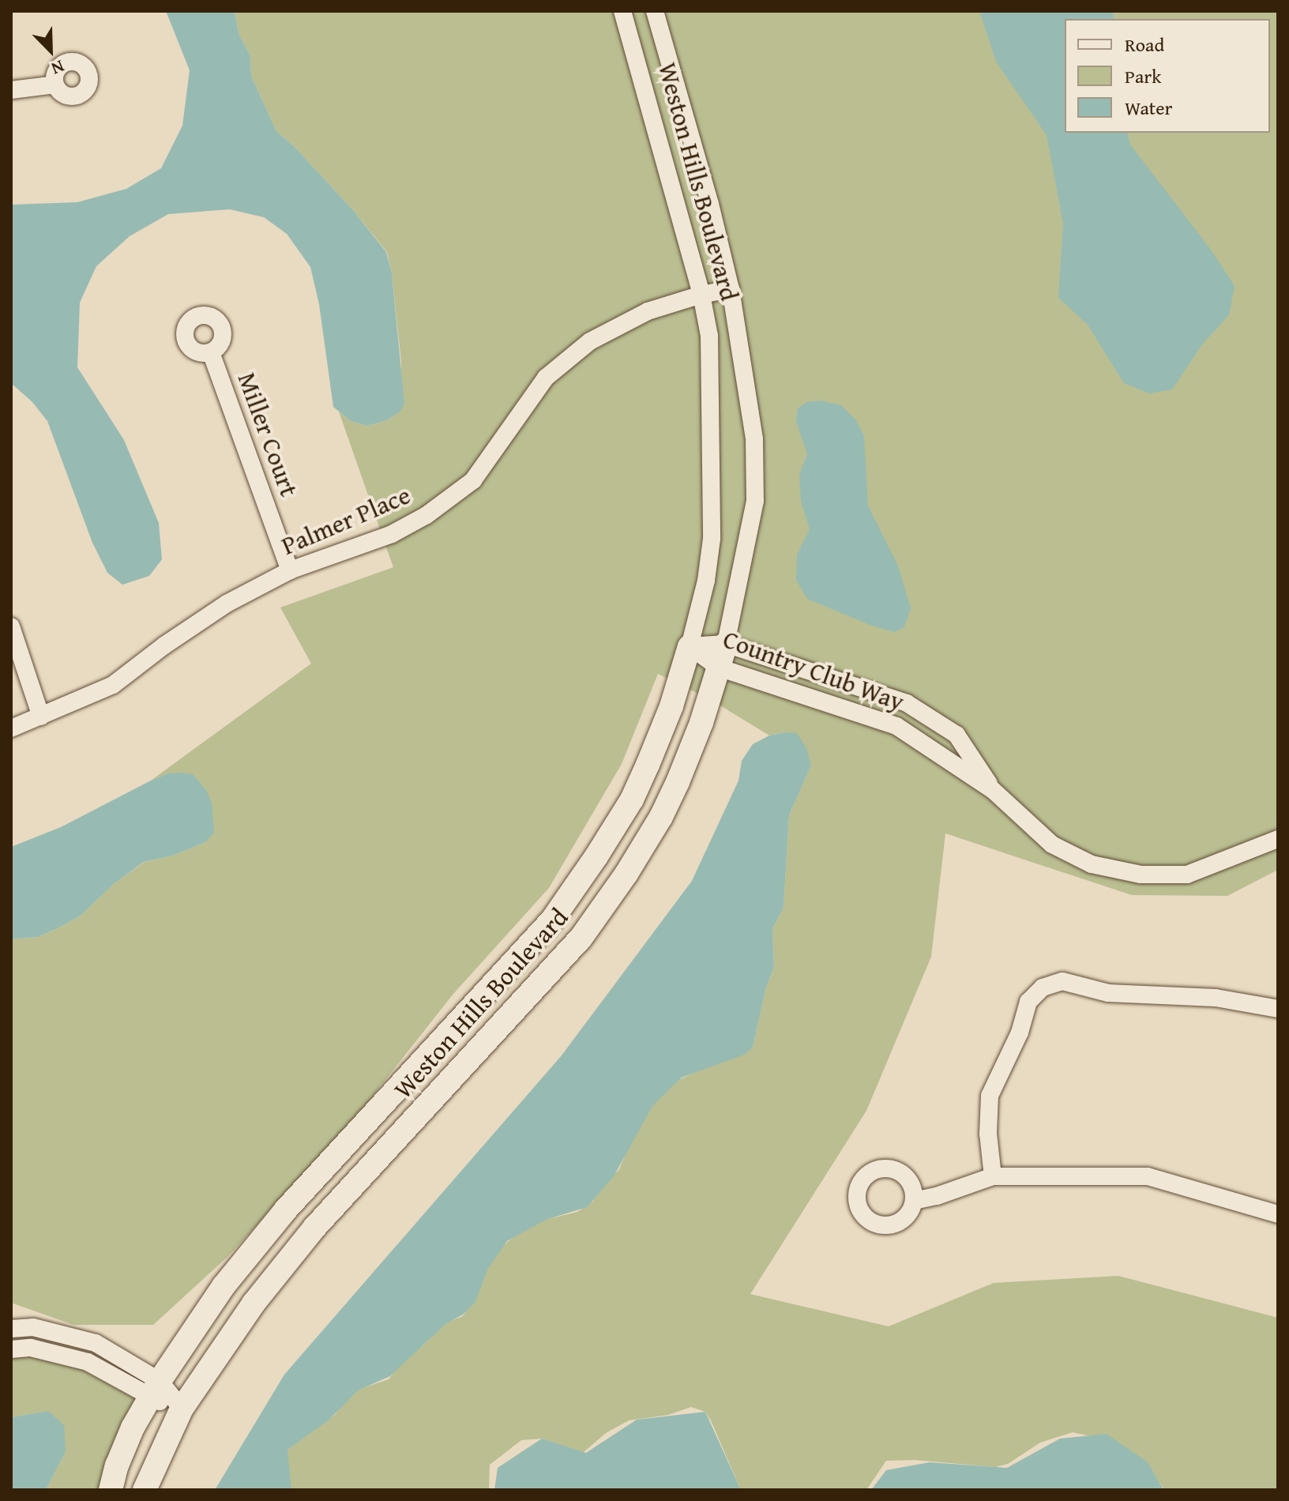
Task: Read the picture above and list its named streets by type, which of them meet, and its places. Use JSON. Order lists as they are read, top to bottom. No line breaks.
{"streets":{"street":["Weston Hills Boulevard","Miller Court","Palmer Place","Country Club Way"]},"crossings":[["Weston Hills Boulevard","Palmer Place"],["Weston Hills Boulevard","Country Club Way"],["Miller Court","Palmer Place"]],"legend":["Road","Park","Water"],"north":"bottom right"}
